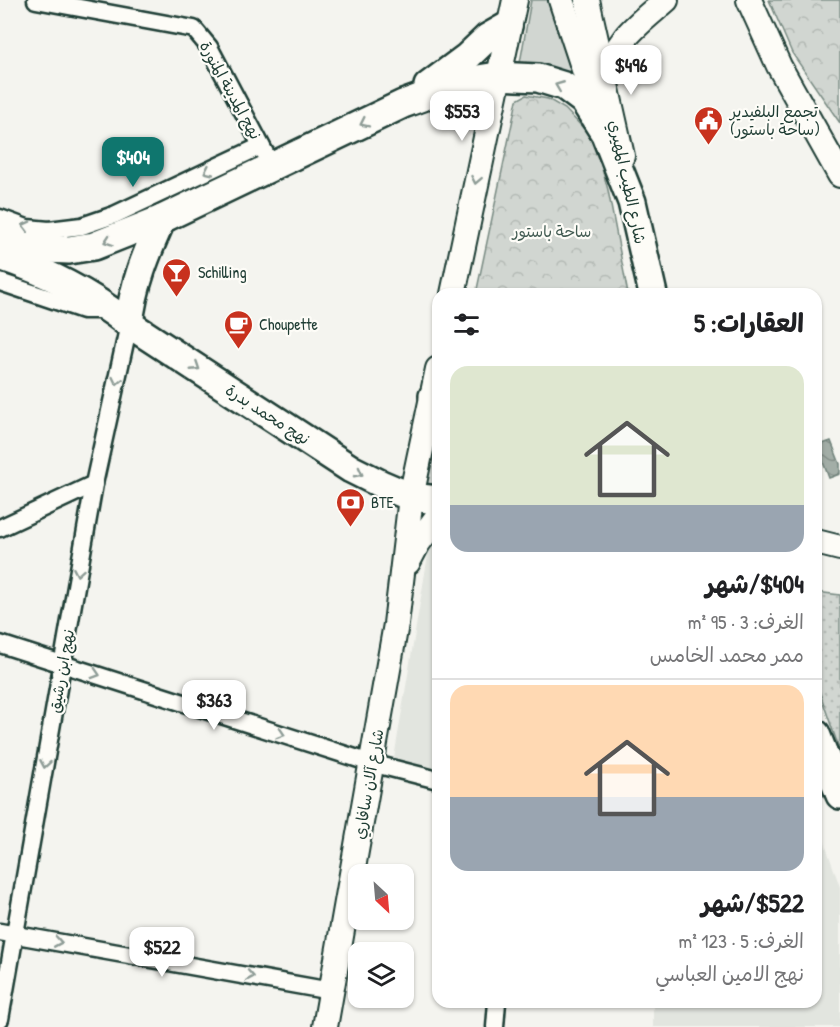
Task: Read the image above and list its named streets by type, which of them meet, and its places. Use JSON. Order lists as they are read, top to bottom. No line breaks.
{"streets":{"main road":["شارع الطيب المهيري","نهج محمد بدرة"],"street":["نهج المدينة المنورة","نهج ابن رشيق","شارع آلان سافاري"]},"crossings":[["نهج محمد بدرة","نهج ابن رشيق"],["نهج محمد بدرة","شارع آلان سافاري"]],"one_way":["نهج محمد بدرة","نهج ابن رشيق"],"parks":["ساحة باستور"],"places":{"public building":["تجمع البلفيدير (ساحة باستور)"],"bar":["Schilling"],"cafe":["Choupette"],"bank":["BTE"]},"north":"bottom right","page":{"price":["$496","$553","$404","$363","$522"],"heading":"العقارات: 5","list":[{"name":"$404/شهر","note":"الغرف: 3 · 95 m² · ممر محمد الخامس"},{"name":"$522/شهر","note":"الغرف: 5 · 123 m² · نهج الامين العباسي"}]}}
